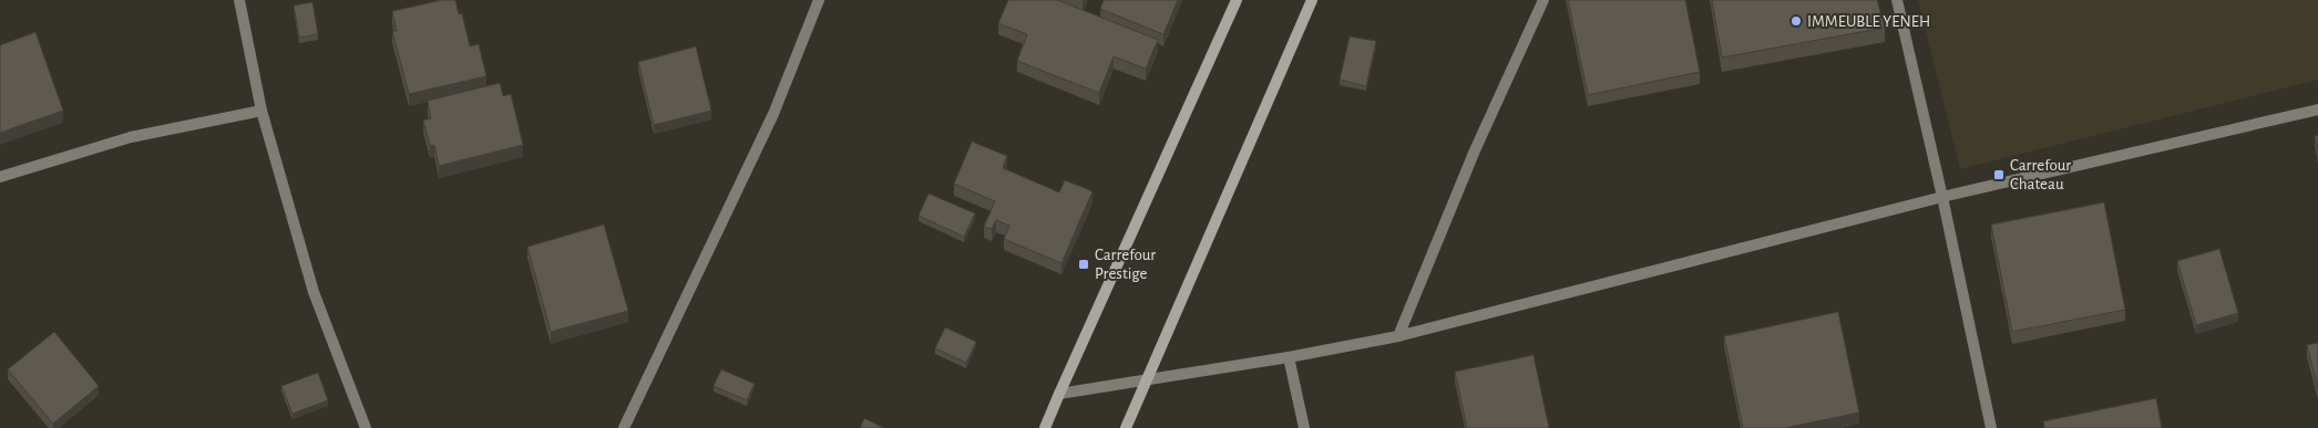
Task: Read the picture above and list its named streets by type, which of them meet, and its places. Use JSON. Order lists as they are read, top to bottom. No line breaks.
{"places":{"other":["IMMEUBLE YENEH"],"transit":["Carrefour Chateau","Carrefour Prestige"]}}
